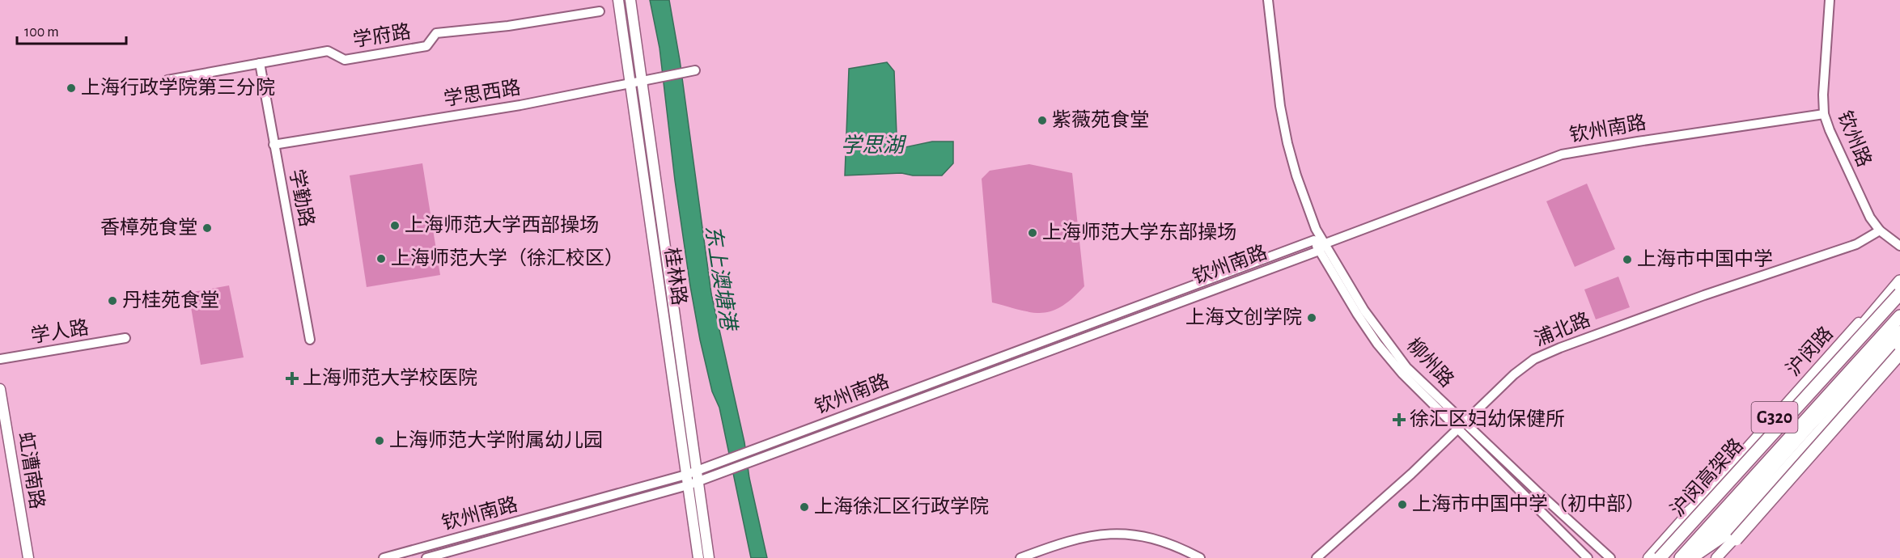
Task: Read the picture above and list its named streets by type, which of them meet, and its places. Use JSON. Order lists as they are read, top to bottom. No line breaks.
{"streets":{"highway":["沪闵高架路"],"main road":["桂林路","沪闵路","G320","虹漕南路"],"street":["学府路","学思西路","钦州南路","钦州路","学勤路","浦北路","学人路","柳州路"]},"crossings":[["学府路","学勤路"],["学思西路","学勤路"],["学思西路","桂林路"],["钦州南路","钦州路"],["钦州南路","桂林路"],["钦州南路","柳州路"],["钦州路","浦北路"],["浦北路","柳州路"]],"water":["学思湖","东上澳塘港"],"places":{"other":["上海行政学院第三分院","紫薇苑食堂","上海师范大学西部操场","香樟苑食堂","上海师范大学东部操场","上海师范大学（徐汇校区）","上海市中国中学","丹桂苑食堂","上海文创学院","上海师范大学附属幼儿园","上海市中国中学（初中部）","上海徐汇区行政学院"],"health":["上海师范大学校医院","徐汇区妇幼保健所"]},"scale_bar":"100 m"}
